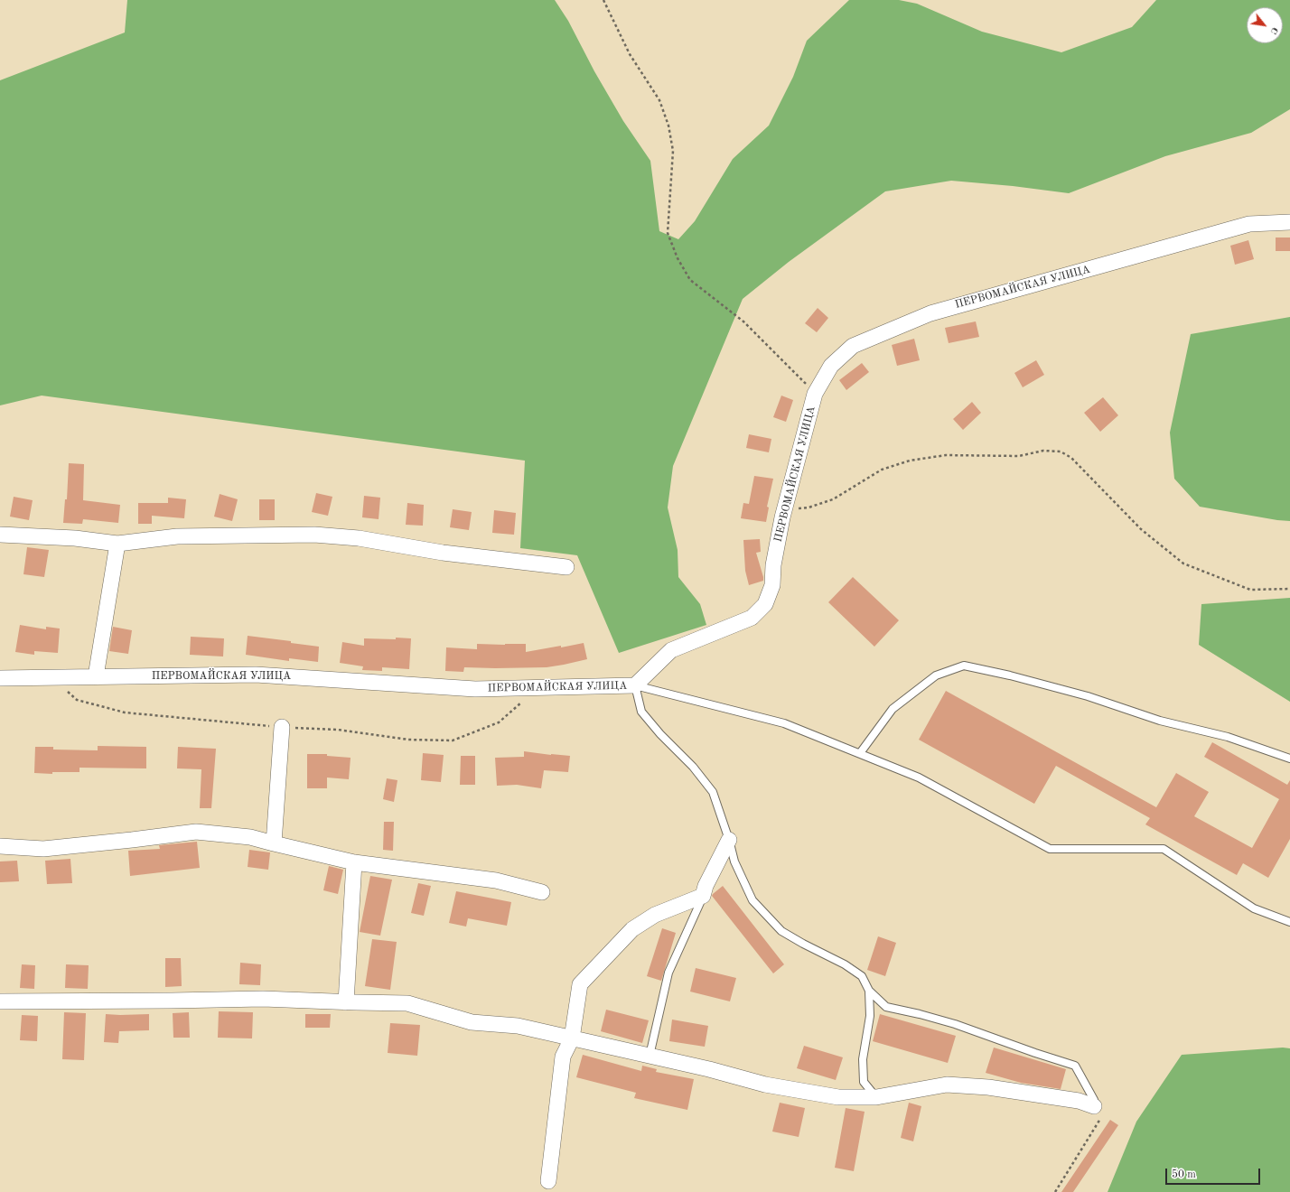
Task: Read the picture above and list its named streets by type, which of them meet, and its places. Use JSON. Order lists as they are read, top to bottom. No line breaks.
{"streets":{"street":["ПЕРВОМАЙСКАЯ УЛИЦА"]},"scale_bar":"50 m","north":"bottom right"}
